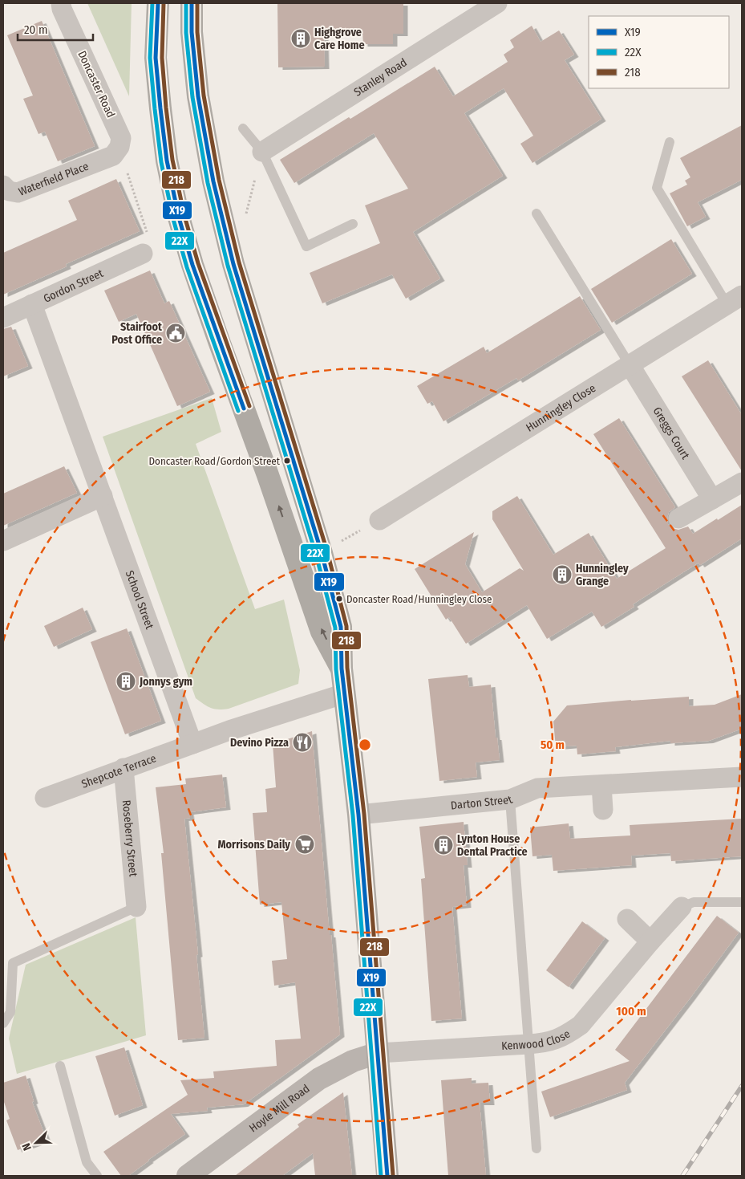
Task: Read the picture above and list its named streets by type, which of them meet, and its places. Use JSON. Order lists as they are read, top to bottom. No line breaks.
{"streets":{"street":["Stanley Road","Doncaster Road","Waterfield Place","Gordon Street","Hunningley Close","Greggs Court","School Street","Shepcote Terrace","Darton Street","Roseberry Street","Kenwood Close","Hoyle Mill Road"]},"crossings":[["Doncaster Road","Waterfield Place"],["Gordon Street","School Street"],["Hunningley Close","Greggs Court"],["School Street","Shepcote Terrace"],["Shepcote Terrace","Roseberry Street"],["Kenwood Close","Hoyle Mill Road"]],"places":{"building":["Highgrove Care Home","Hunningley Grange","Jonnys gym","Lynton House Dental Practice"],"public building":["Stairfoot Post Office"],"other":["Doncaster Road/Gordon Street","Doncaster Road/Hunningley Close"],"restaurant":["Devino Pizza"],"supermarket":["Morrisons Daily"]},"lines":["transit line X19","transit line 22X","transit line 218"],"legend":["X19","22X","218"],"scale_bar":"20 m","north":"bottom left","rings":["50 m","100 m"]}
